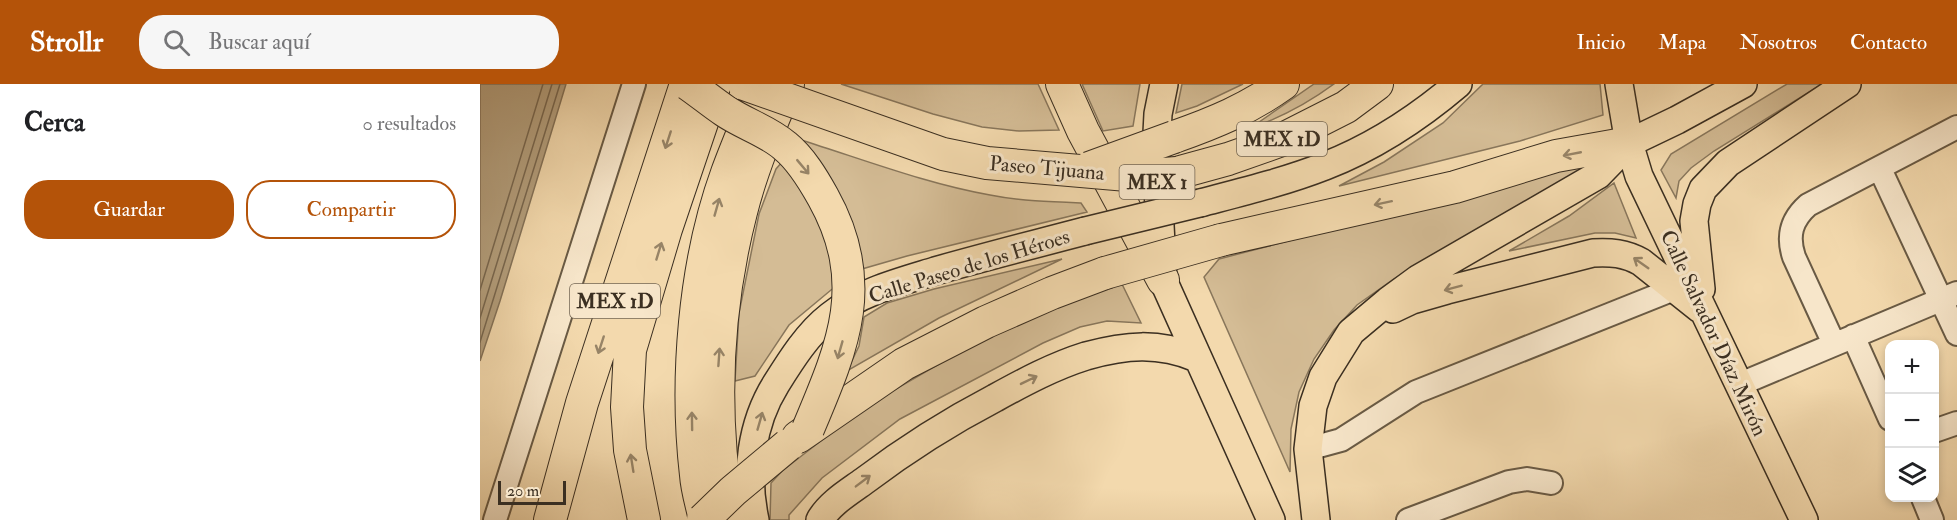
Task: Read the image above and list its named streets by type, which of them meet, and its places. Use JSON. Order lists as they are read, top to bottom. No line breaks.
{"streets":{"highway":["MEX 1D","Paseo Tijuana"],"main road":["MEX 1","Calle Paseo de los Héroes","Calle Salvador Díaz Mirón"]},"scale_bar":"20 m","page":{"header":"Strollr","search":"Buscar aquí","nav":["Inicio","Mapa","Nosotros","Contacto"],"heading":["Cerca","0 resultados"],"buttons":["Guardar","Compartir"],"map_buttons":["+","−"],"scale":"20 m"}}
